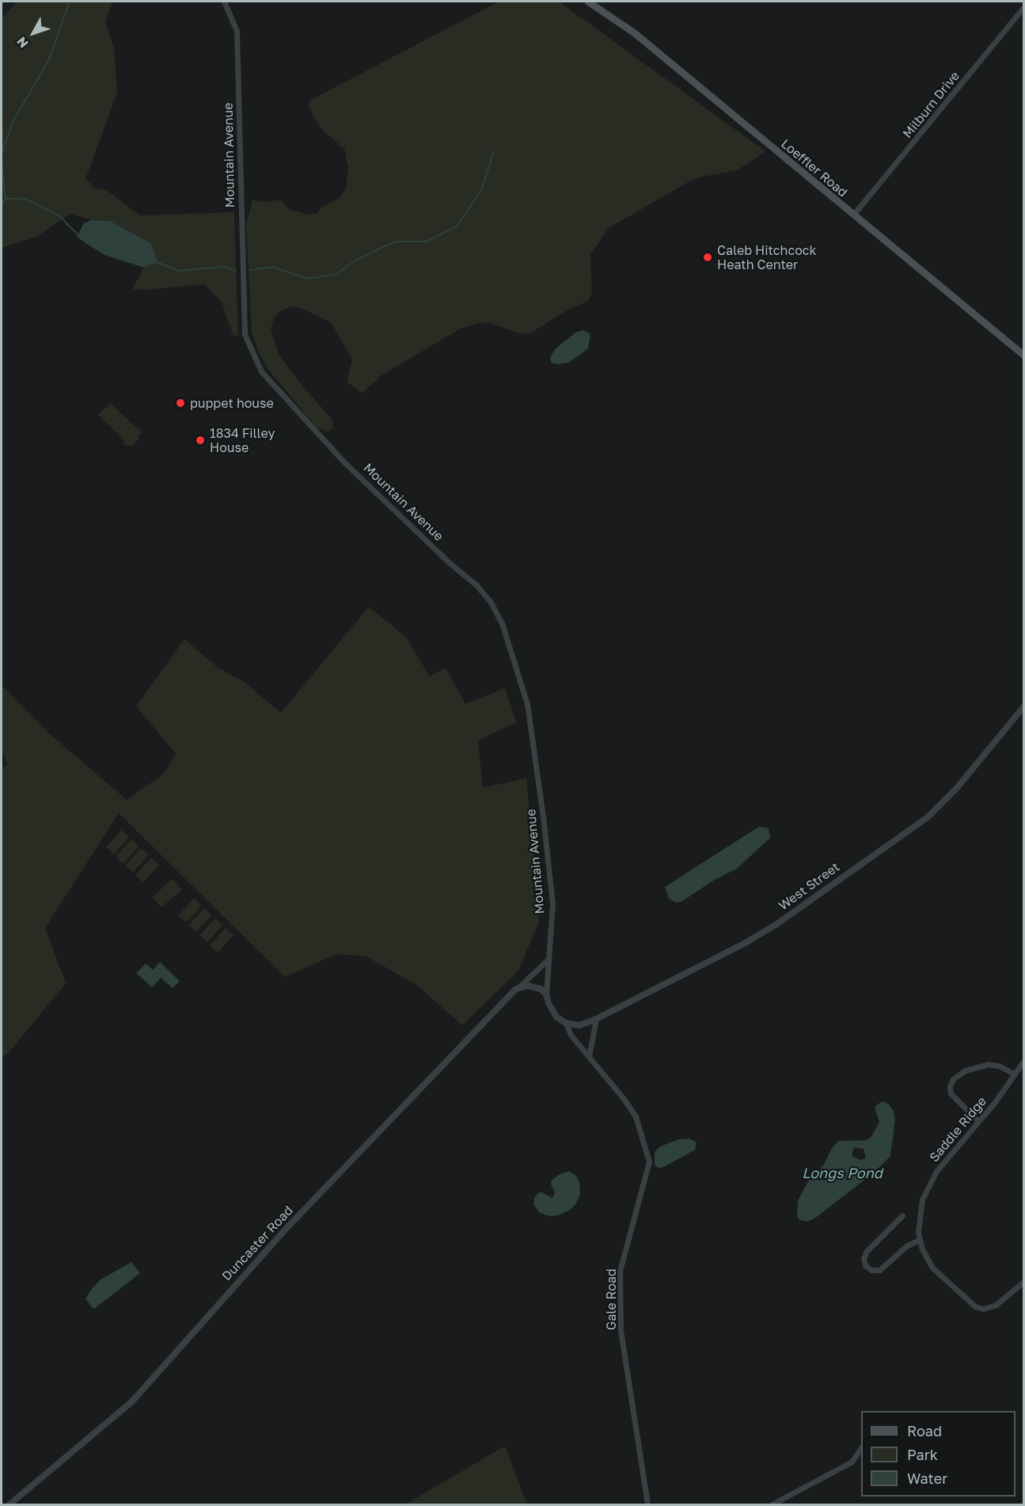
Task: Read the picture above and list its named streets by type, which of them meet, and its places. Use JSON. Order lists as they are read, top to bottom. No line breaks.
{"streets":{"main road":["Loeffler Road"],"street":["Milburn Drive","Mountain Avenue","West Street","Saddle Ridge","Duncaster Road","Gale Road"]},"crossings":[["Milburn Drive","Loeffler Road"],["Mountain Avenue","West Street"],["Mountain Avenue","Duncaster Road"],["Mountain Avenue","Gale Road"],["West Street","Gale Road"]],"water":["Longs Pond"],"places":["Caleb Hitchcock Heath Center","puppet house","1834 Filley House"],"legend":["Road","Park","Water"],"north":"bottom left"}
